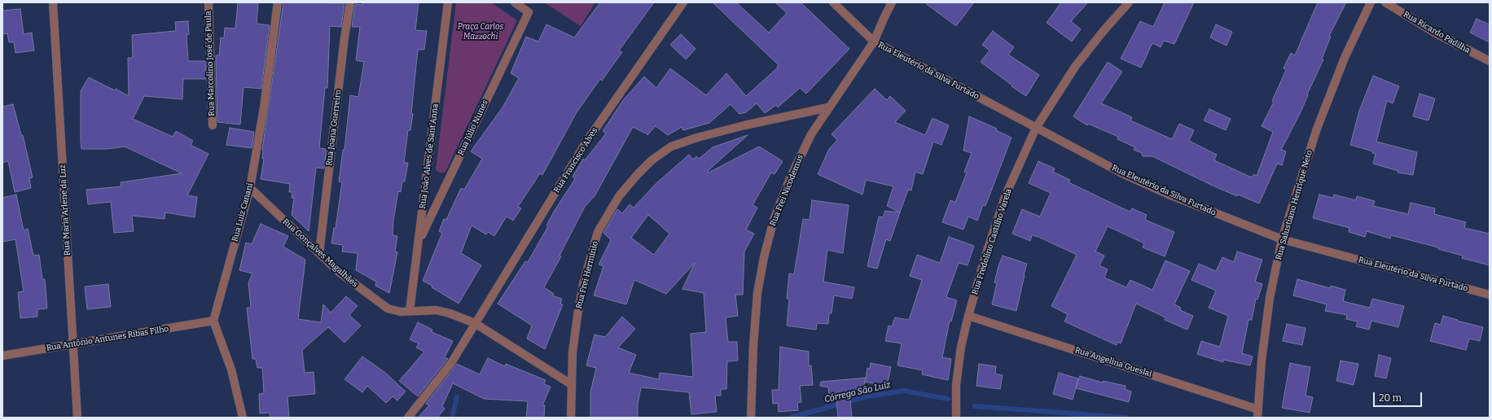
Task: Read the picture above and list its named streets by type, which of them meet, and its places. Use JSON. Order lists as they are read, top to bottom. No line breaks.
{"streets":{"street":["Rua Ricardo Padilha","Rua Marcolino José de Paula","Rua Eleutério da Silva Furtado","Rua Joana Guerreiro","Rua Júlio Nunes","Rua João Alves de Sant'Anna","Rua Francisco Alves","Rua Frei Nicodemus","Rua Salustiano Henrique Neto","Rua Maria Arlene da Luz","Rua Luiz Canani","Rua Fredolino Castilho Varela","Rua Gonçalves Magalhães","Rua Frei Hermínio","Rua Antônio Antunes Ribas Filho","Rua Angelina Gueslai"]},"crossings":[["Rua Eleutério da Silva Furtado","Rua Frei Nicodemus"],["Rua Eleutério da Silva Furtado","Rua Salustiano Henrique Neto"],["Rua Eleutério da Silva Furtado","Rua Fredolino Castilho Varela"],["Rua Joana Guerreiro","Rua Gonçalves Magalhães"],["Rua Júlio Nunes","Rua João Alves de Sant'Anna"],["Rua João Alves de Sant'Anna","Rua Gonçalves Magalhães"],["Rua Francisco Alves","Rua Gonçalves Magalhães"],["Rua Frei Nicodemus","Rua Frei Hermínio"],["Rua Salustiano Henrique Neto","Rua Angelina Gueslai"],["Rua Maria Arlene da Luz","Rua Antônio Antunes Ribas Filho"],["Rua Luiz Canani","Rua Gonçalves Magalhães"],["Rua Luiz Canani","Rua Antônio Antunes Ribas Filho"],["Rua Fredolino Castilho Varela","Rua Angelina Gueslai"],["Rua Gonçalves Magalhães","Rua Frei Hermínio"]],"water":["Córrego São Luiz"],"parks":["Praça Carlos Mazzochi"],"scale_bar":"20 m"}
